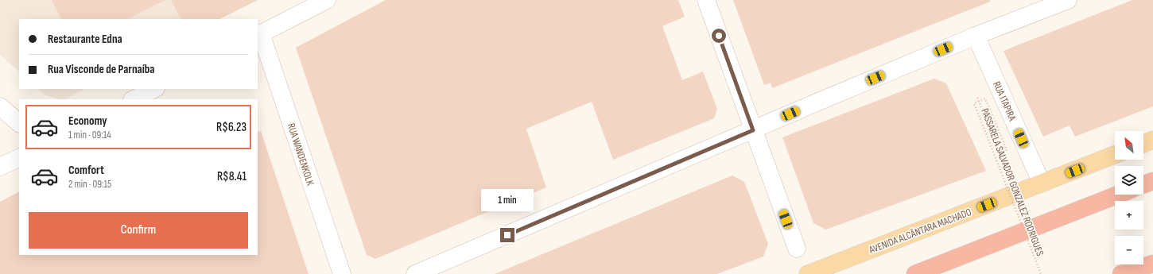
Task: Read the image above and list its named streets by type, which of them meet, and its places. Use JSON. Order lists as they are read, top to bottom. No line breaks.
{"streets":{"main road":["AVENIDA ALCÂNTARA MACHADO"],"street":["RUA ITAPIRA","RUA WANDENKOLK"],"path":["PASSARELA SALVADOR GONZALEZ RODRIGUES"]},"crossings":[["RUA ITAPIRA","AVENIDA ALCÂNTARA MACHADO"]],"north":"top left","page":{"banner":["Restaurante Edna","Rua Visconde de Parnaíba"],"list":[{"name":"Economy","note":"1 min · 09:14","value":"R$6.23"},{"name":"Comfort","note":"2 min · 09:15","value":"R$8.41"}],"map_buttons":["+","−"],"bubble":"1 min","buttons":"Confirm"}}
